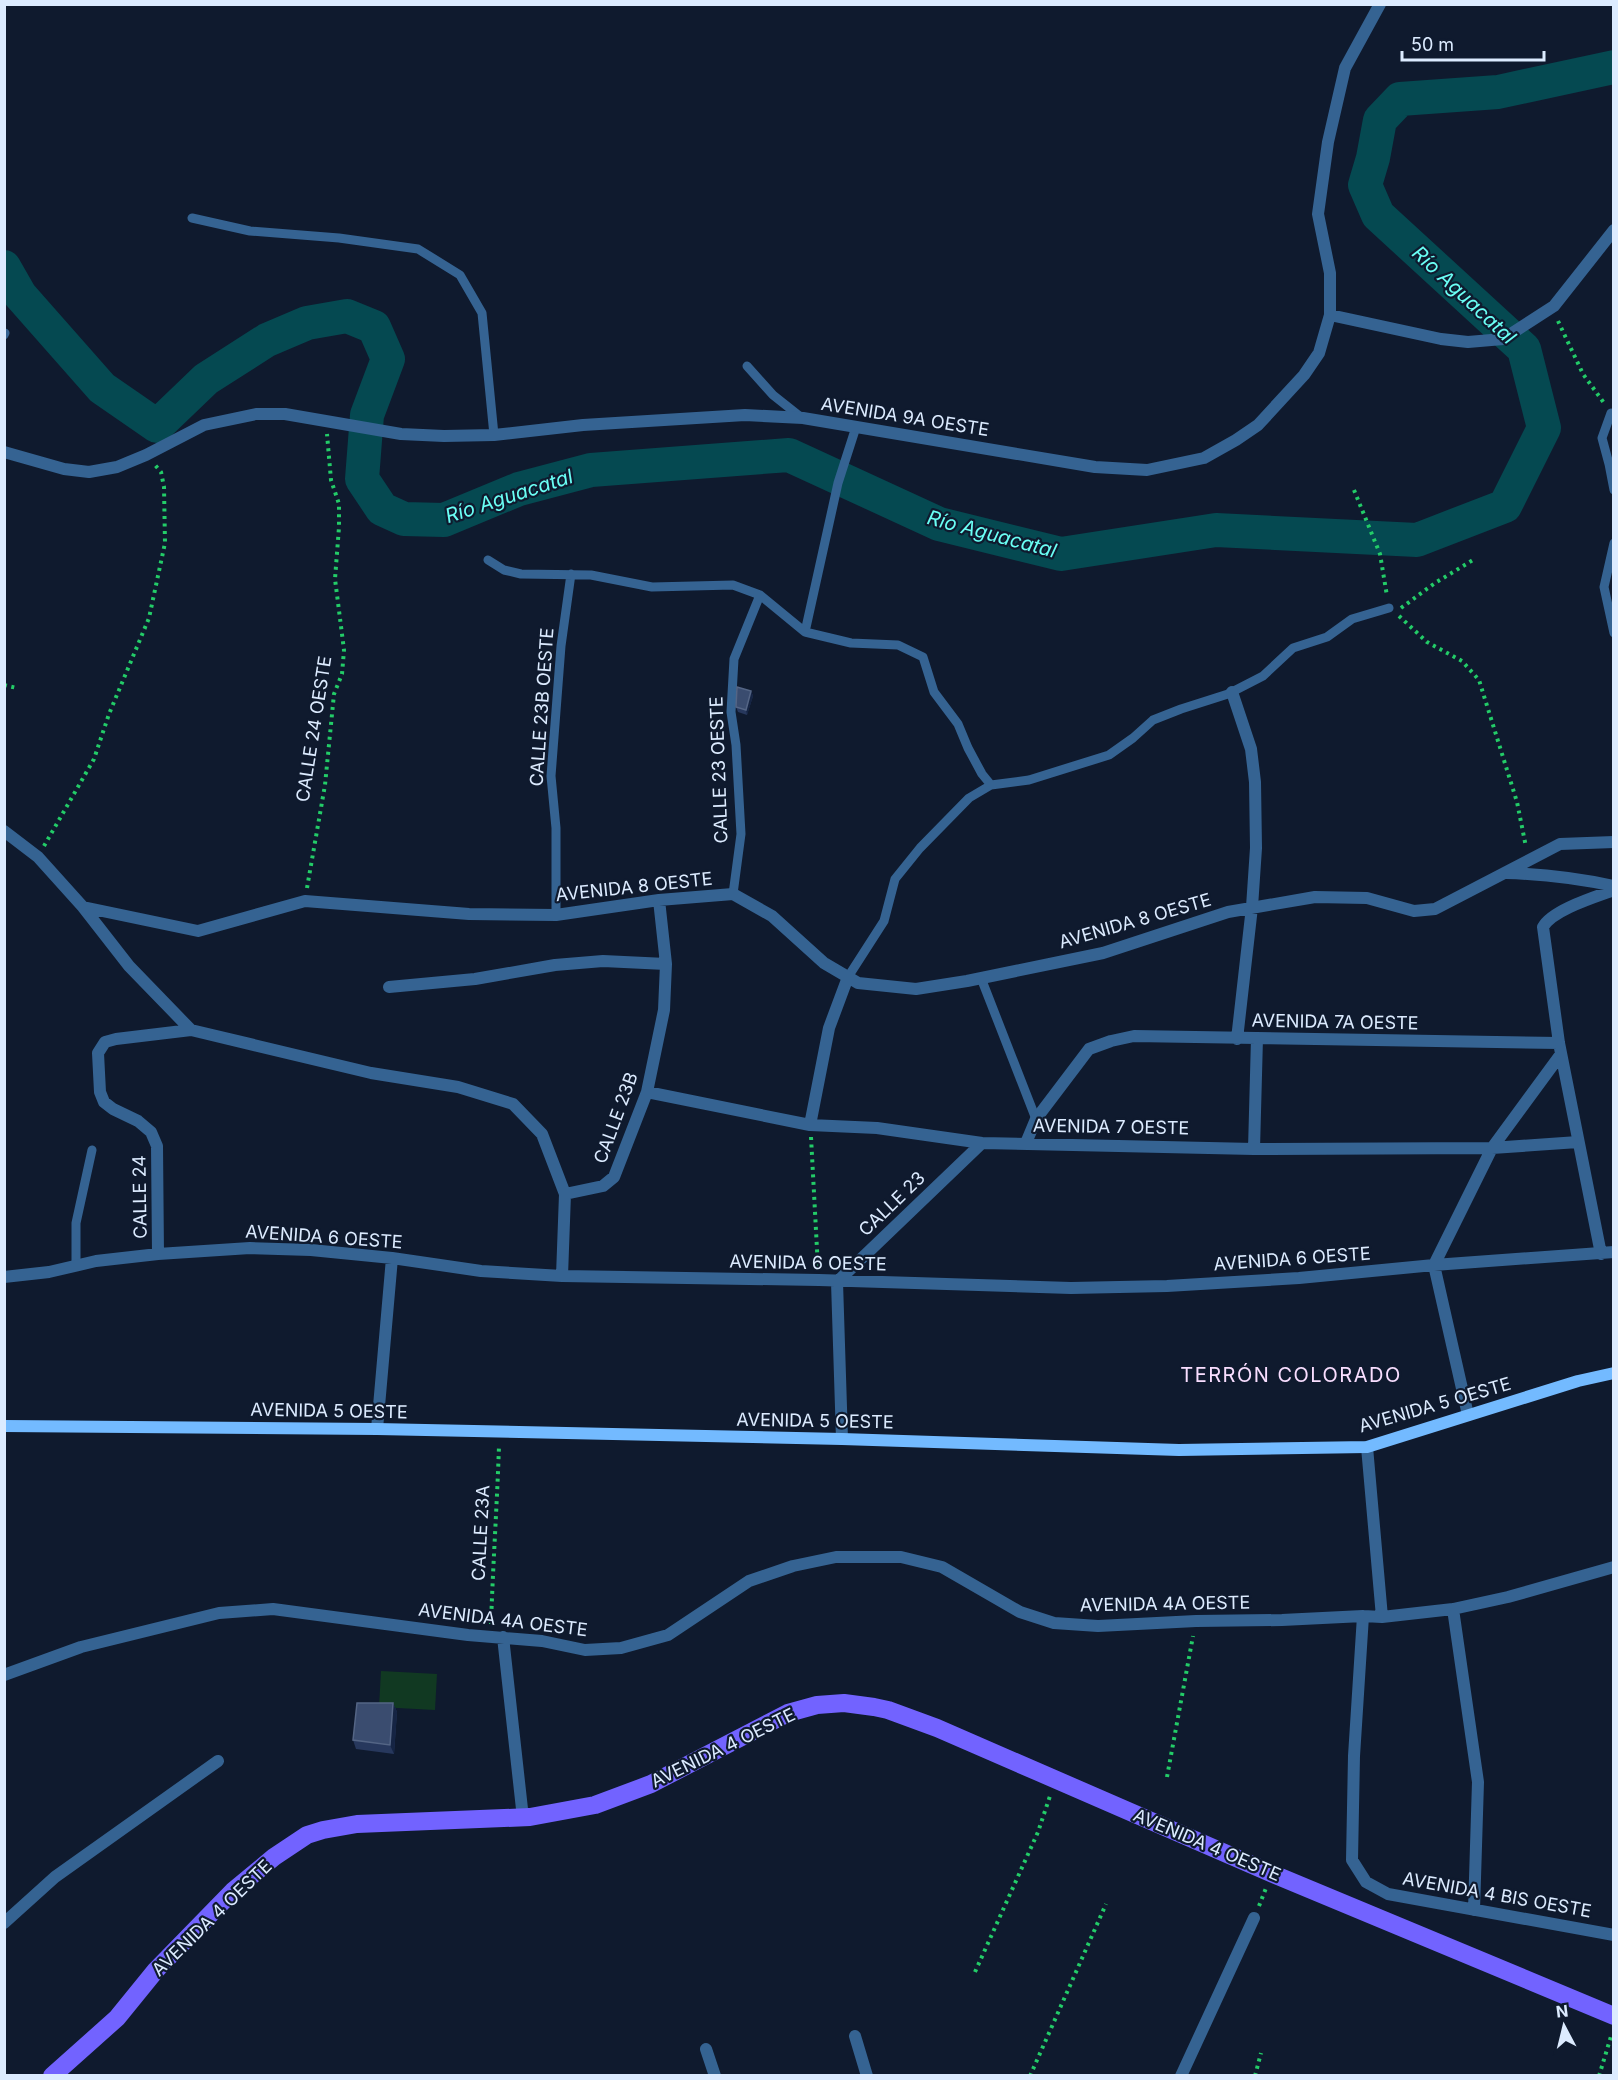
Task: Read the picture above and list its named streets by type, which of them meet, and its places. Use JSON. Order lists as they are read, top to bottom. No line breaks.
{"streets":{"main road":["AVENIDA 4 OESTE"],"street":["AVENIDA 9A OESTE","AVENIDA 8 OESTE","AVENIDA 7A OESTE","CALLE 23B","AVENIDA 7 OESTE","CALLE 24","CALLE 23","AVENIDA 6 OESTE","AVENIDA 5 OESTE","AVENIDA 4A OESTE","AVENIDA 4 BIS OESTE"],"lane":["CALLE 23B OESTE","CALLE 23 OESTE"],"path":["CALLE 24 OESTE","CALLE 23A"]},"crossings":[["AVENIDA 9A OESTE","CALLE 24 OESTE"],["CALLE 23B OESTE","AVENIDA 8 OESTE"],["CALLE 24 OESTE","AVENIDA 8 OESTE"],["CALLE 23 OESTE","AVENIDA 8 OESTE"],["AVENIDA 8 OESTE","CALLE 23B"],["AVENIDA 7A OESTE","AVENIDA 7 OESTE"],["CALLE 23B","AVENIDA 7 OESTE"],["AVENIDA 7 OESTE","CALLE 23"],["CALLE 24","AVENIDA 6 OESTE"],["CALLE 23","AVENIDA 6 OESTE"],["AVENIDA 5 OESTE","CALLE 23A"],["CALLE 23A","AVENIDA 4A OESTE"],["AVENIDA 4A OESTE","AVENIDA 4 BIS OESTE"]],"districts":["TERRÓN COLORADO"],"water":["Río Aguacatal"],"scale_bar":"50 m","north":"top"}
